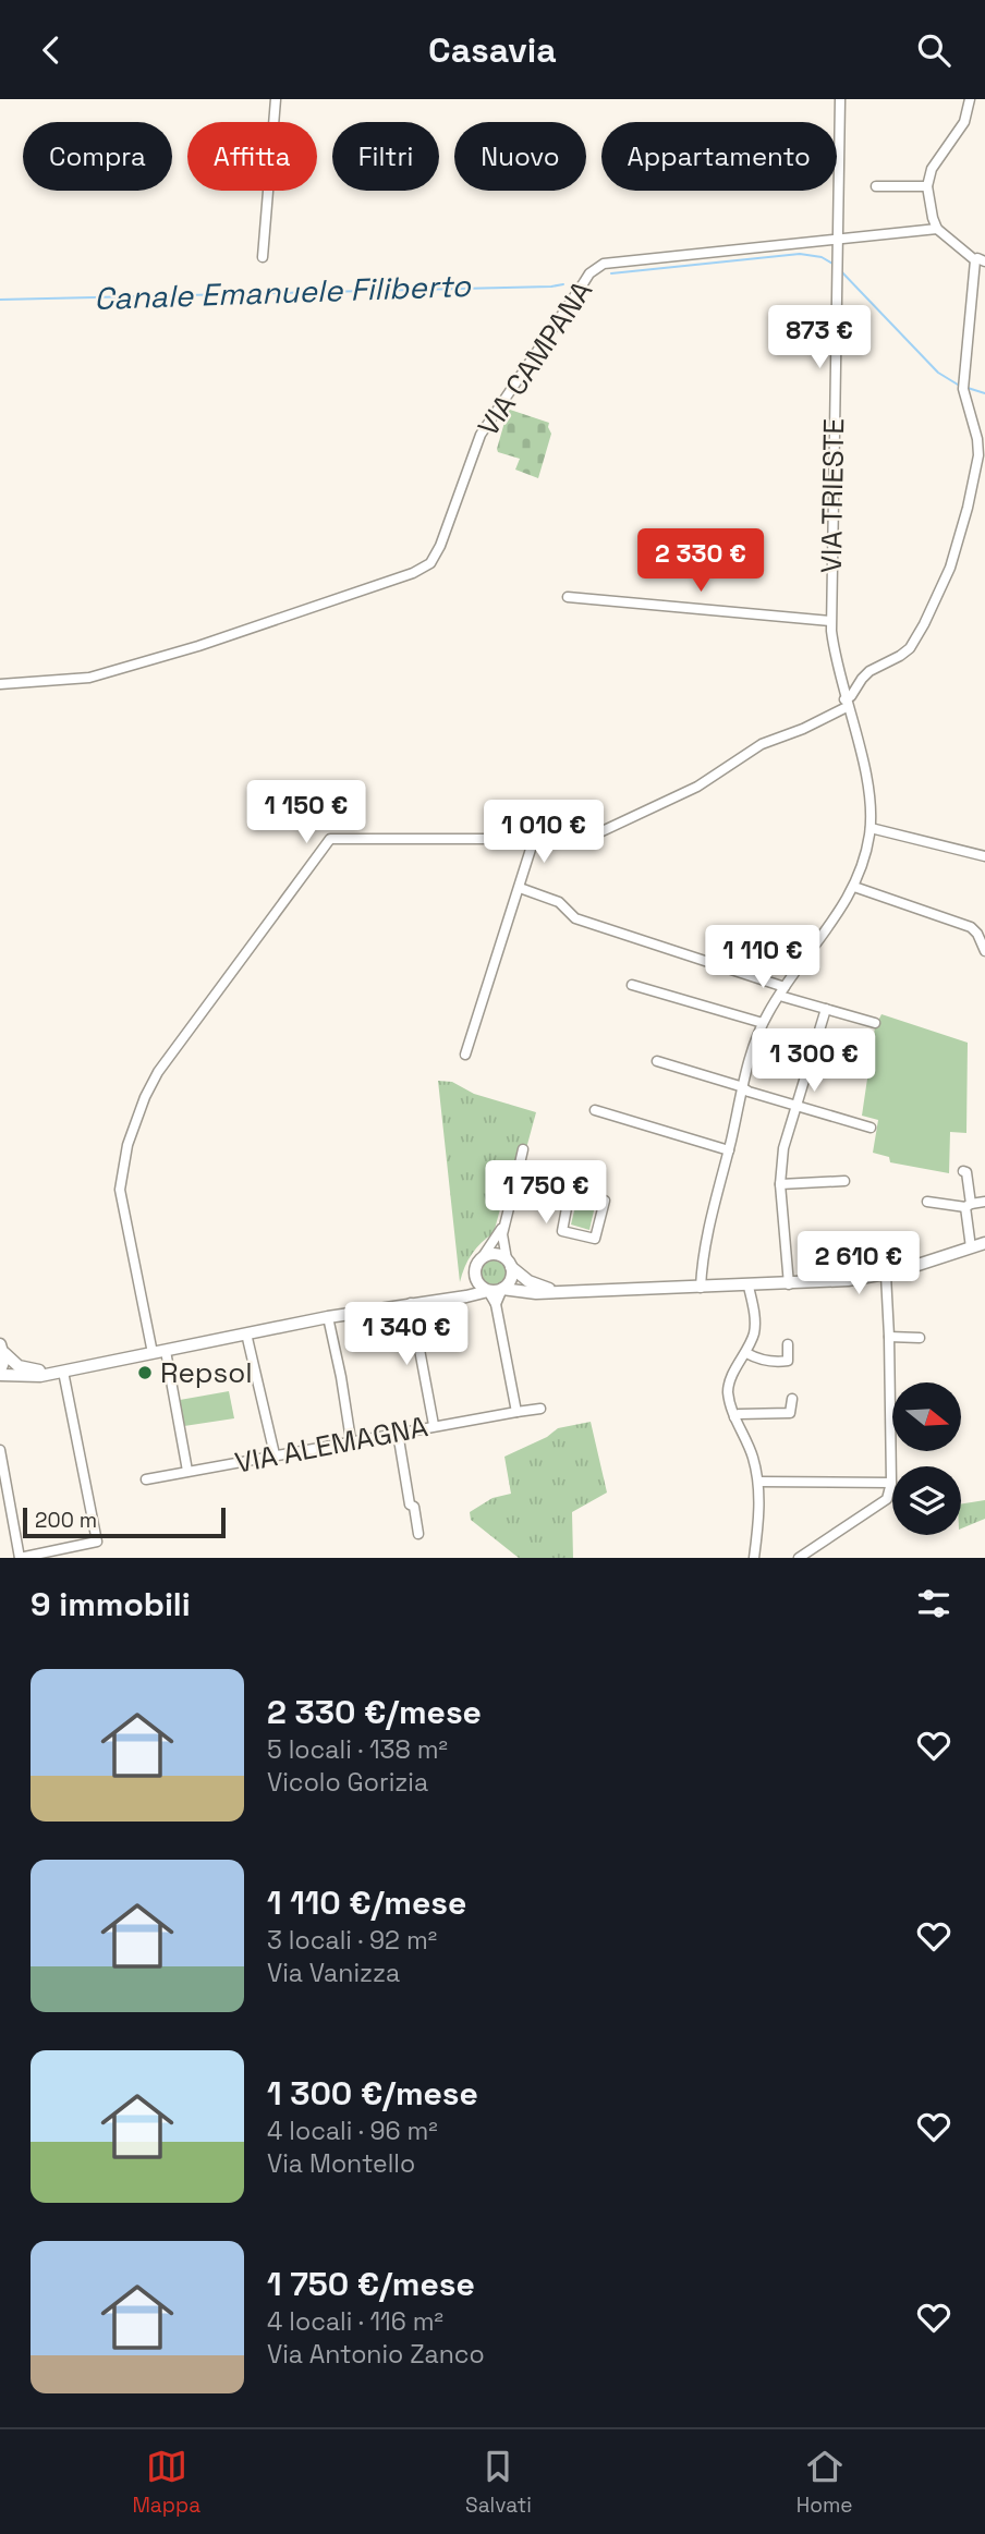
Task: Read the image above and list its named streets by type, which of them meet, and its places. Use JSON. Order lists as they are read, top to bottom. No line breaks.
{"streets":{"street":["VIA CAMPANA","VIA TRIESTE","VIA ALEMAGNA"]},"crossings":[["VIA CAMPANA","VIA TRIESTE"]],"water":["Canale Emanuele Filiberto"],"places":["Repsol"],"scale_bar":"200 m","north":"right","page":{"header":"Casavia","chip":["Compra","Affitta","Filtri","Nuovo","Appartamento"],"price":["873 €","2 330 €","1 150 €","1 010 €","1 110 €","1 300 €","1 750 €","2 610 €","1 340 €"],"scale":"200 m","heading":"9 immobili","list":[{"name":"2 330 €/mese","note":"5 locali · 138 m² · Vicolo Gorizia"},{"name":"1 110 €/mese","note":"3 locali · 92 m² · Via Vanizza"},{"name":"1 300 €/mese","note":"4 locali · 96 m² · Via Montello"},{"name":"1 750 €/mese","note":"4 locali · 116 m² · Via Antonio Zanco"}],"tabs":["Mappa","Salvati","Home"]}}
